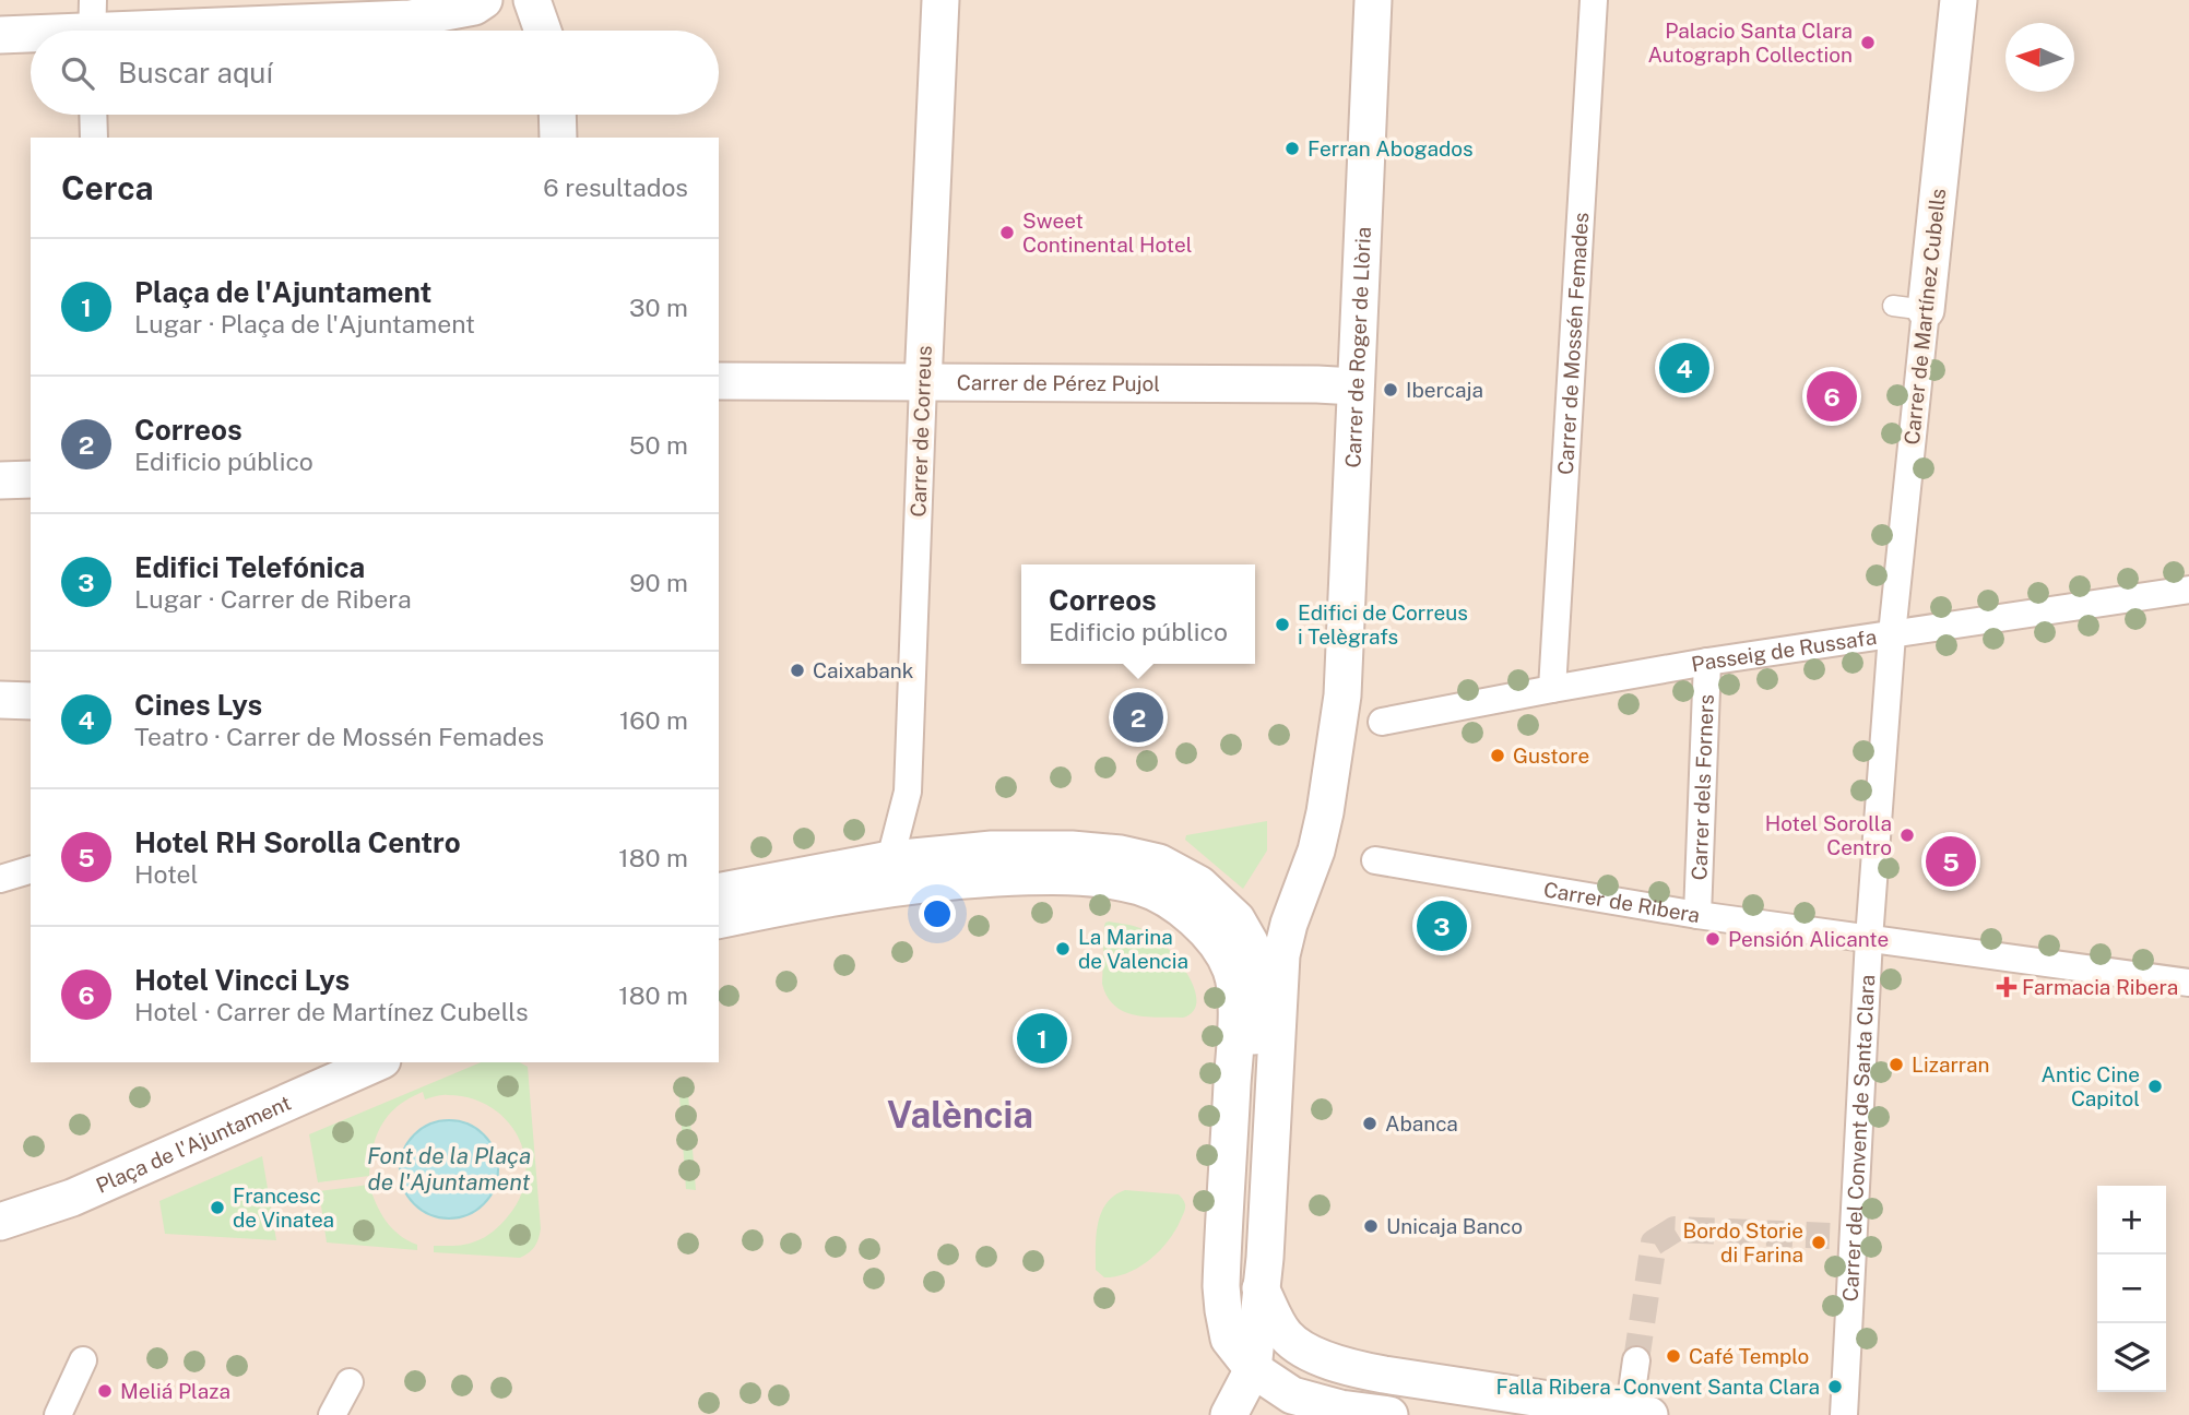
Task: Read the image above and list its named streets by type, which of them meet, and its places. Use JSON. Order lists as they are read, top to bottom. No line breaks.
{"streets":{"street":["Carrer de Martínez Cubells","Carrer de Mossén Femades","Carrer de Roger de Llòria","Carrer de Pérez Pujol","Carrer de Correus","Passeig de Russafa","Carrer dels Forners","Carrer de Ribera","Carrer del Convent de Santa Clara","Plaça de l'Ajuntament"]},"crossings":[["Carrer de Martínez Cubells","Passeig de Russafa"],["Carrer de Martínez Cubells","Carrer del Convent de Santa Clara"],["Carrer de Mossén Femades","Passeig de Russafa"],["Carrer de Roger de Llòria","Carrer de Pérez Pujol"],["Carrer de Pérez Pujol","Carrer de Correus"],["Passeig de Russafa","Carrer dels Forners"],["Passeig de Russafa","Carrer del Convent de Santa Clara"],["Carrer dels Forners","Carrer de Ribera"],["Carrer de Ribera","Carrer del Convent de Santa Clara"]],"districts":["València"],"water":["Font de la Plaça de l'Ajuntament"],"places":{"other":["Palacio Santa Clara Autograph Collection","Ferran Abogados","Sweet Continental Hotel","Ibercaja","Edifici de Correus i Telègrafs","Caixabank","Gustore","Hotel Sorolla Centro","Pensión Alicante","La Marina de Valencia","Lizarran","Antic Cine Capitol","Abanca","Francesc de Vinatea","Unicaja Banco","Bordo Storie di Farina","Café Templo","Falla Ribera - Convent Santa Clara","Meliá Plaza"],"health":["Farmacia Ribera"]},"north":"left","page":{"search":"Buscar aquí","heading":["Cerca","6 resultados"],"list":[{"mark":"1","name":"Plaça de l'Ajuntament","note":"Lugar · Plaça de l'Ajuntament","value":"30 m"},{"mark":"2","name":"Correos","note":"Edificio público","value":"50 m"},{"mark":"3","name":"Edifici Telefónica","note":"Lugar · Carrer de Ribera","value":"90 m"},{"mark":"4","name":"Cines Lys","note":"Teatro · Carrer de Mossén Femades","value":"160 m"},{"mark":"5","name":"Hotel RH Sorolla Centro","note":"Hotel","value":"180 m"},{"mark":"6","name":"Hotel Vincci Lys","note":"Hotel · Carrer de Martínez Cubells","value":"180 m"}],"pins":["4","6","2","5","3","1"],"popup":["Correos","Edificio público"],"map_buttons":["+","−"]}}
